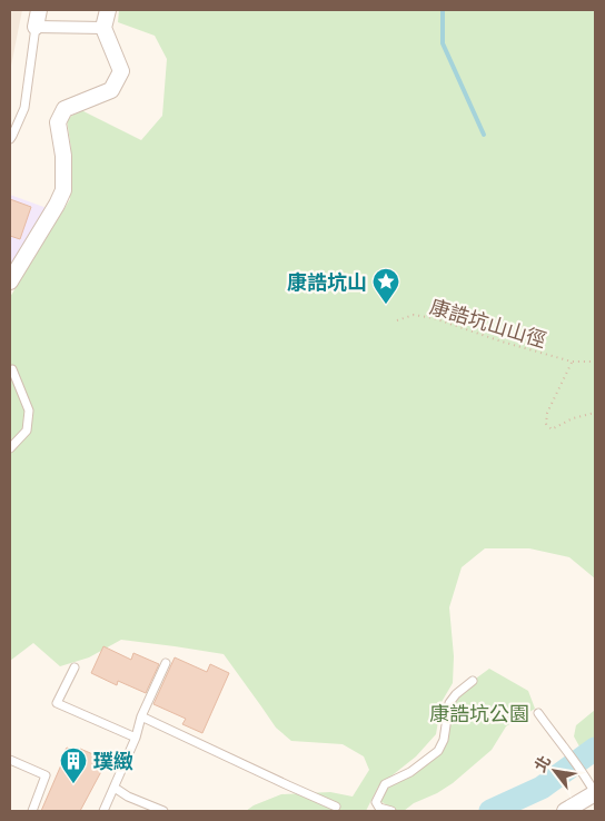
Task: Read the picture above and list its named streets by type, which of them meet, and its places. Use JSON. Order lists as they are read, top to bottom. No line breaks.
{"streets":{"path":["康誥坑山山徑"]},"parks":["康誥坑公園"],"places":{"place":["康誥坑山"],"building":["璞緻"]},"north":"top left"}
